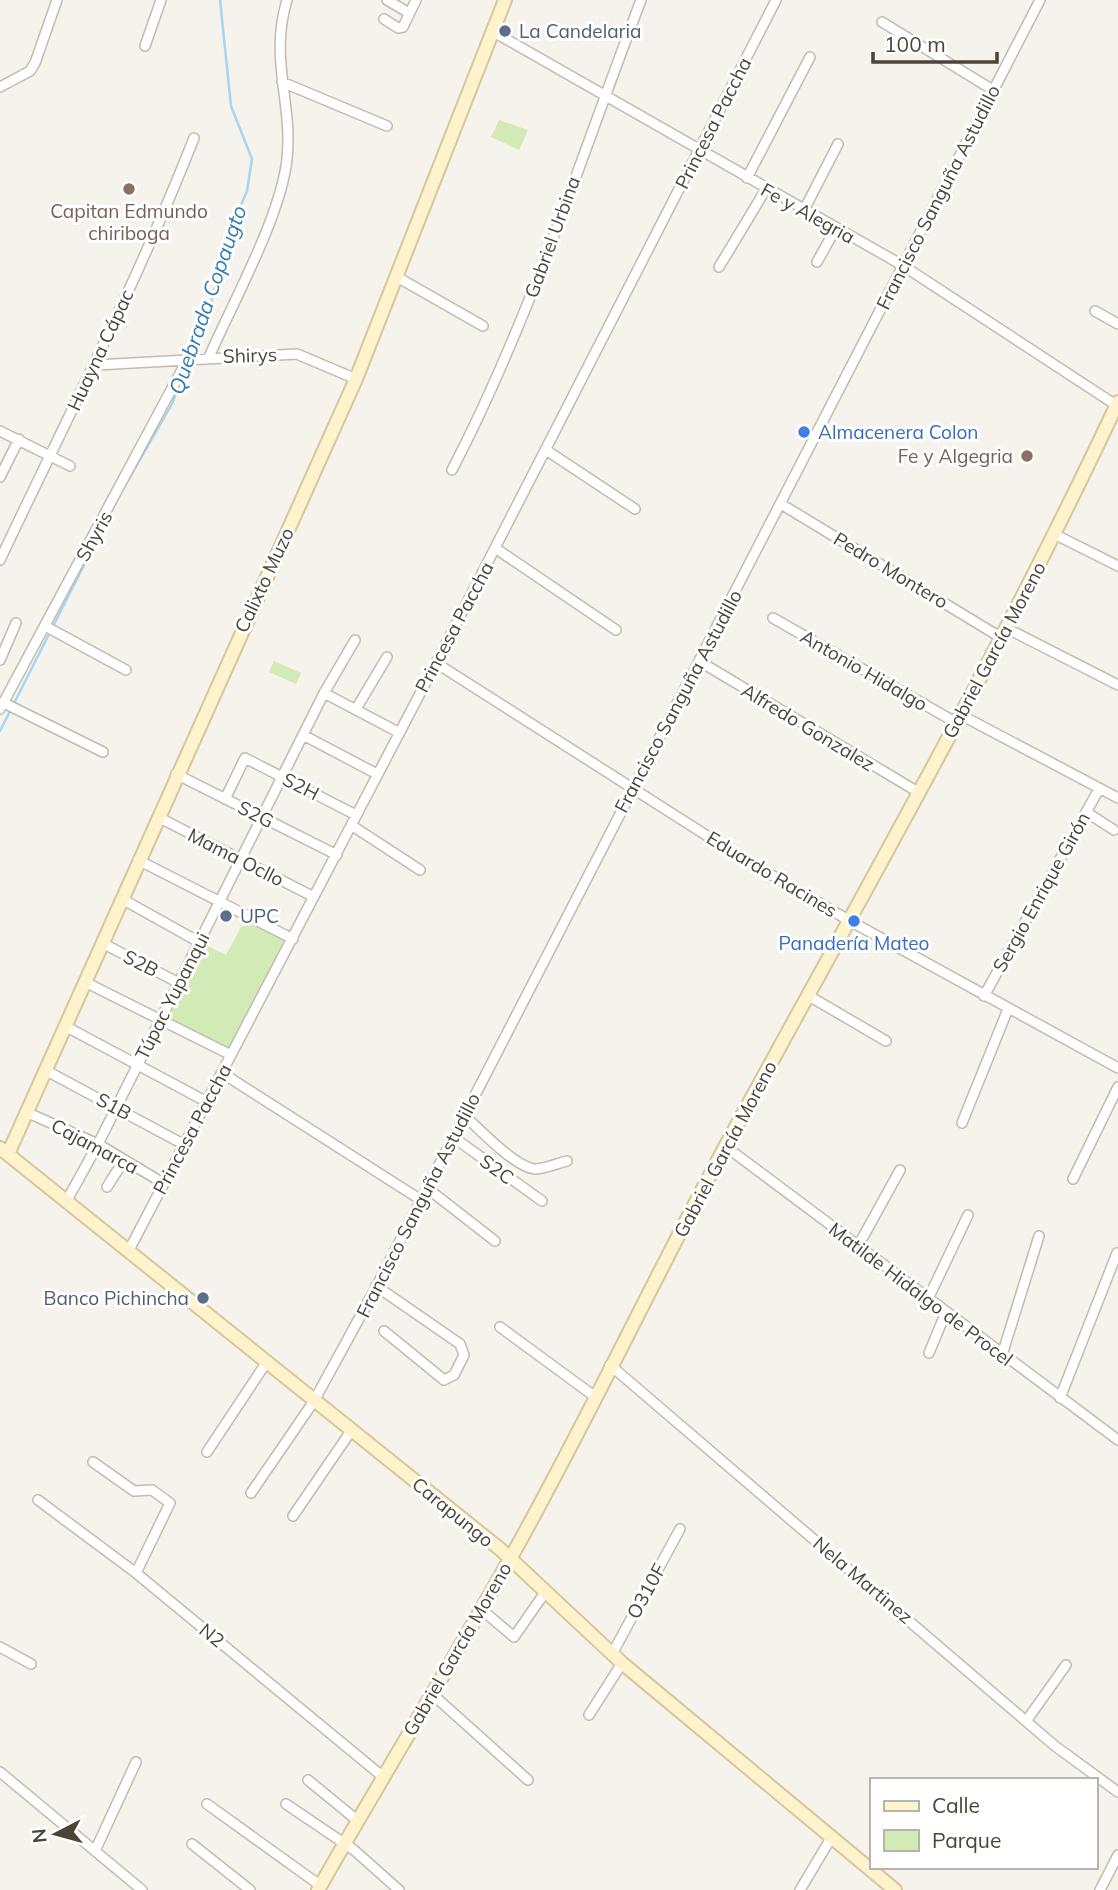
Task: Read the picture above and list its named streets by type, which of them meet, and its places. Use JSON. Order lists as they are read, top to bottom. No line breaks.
{"streets":{"street":["Princesa Paccha","Francisco Sanguña Astudillo","Fe y Alegria","Gabriel Urbina","Huayna Cápac","Shirys","Shyris","Pedro Montero","Calixto Muzo","Gabriel García Moreno","Antonio Hidalgo","Alfredo Gonzalez","S2H","S2G","Mama Ocllo","Eduardo Racines","Sergio Enrique Girón","S2B","Túpac Yupanqui","S1B","Cajamarca","S2C","Matilde Hidalgo de Procel","Carapungo","Nela Martinez","O310F","N2"]},"crossings":[["Princesa Paccha","Fe y Alegria"],["Princesa Paccha","S2H"],["Princesa Paccha","S2G"],["Princesa Paccha","Mama Ocllo"],["Princesa Paccha","Eduardo Racines"],["Princesa Paccha","S1B"],["Princesa Paccha","Cajamarca"],["Princesa Paccha","Carapungo"],["Francisco Sanguña Astudillo","Fe y Alegria"],["Francisco Sanguña Astudillo","Pedro Montero"],["Francisco Sanguña Astudillo","Alfredo Gonzalez"],["Francisco Sanguña Astudillo","Eduardo Racines"],["Francisco Sanguña Astudillo","S2C"],["Francisco Sanguña Astudillo","Carapungo"],["Fe y Alegria","Gabriel Urbina"],["Fe y Alegria","Calixto Muzo"],["Fe y Alegria","Gabriel García Moreno"],["Huayna Cápac","Shirys"],["Shirys","Shyris"],["Shirys","Calixto Muzo"],["Pedro Montero","Gabriel García Moreno"],["Calixto Muzo","S2G"],["Calixto Muzo","Mama Ocllo"],["Calixto Muzo","S2B"],["Calixto Muzo","S1B"],["Calixto Muzo","Cajamarca"],["Calixto Muzo","Carapungo"],["Gabriel García Moreno","Antonio Hidalgo"],["Gabriel García Moreno","Alfredo Gonzalez"],["Gabriel García Moreno","Eduardo Racines"],["Gabriel García Moreno","Matilde Hidalgo de Procel"],["Gabriel García Moreno","Carapungo"],["Gabriel García Moreno","Nela Martinez"],["Gabriel García Moreno","N2"],["Antonio Hidalgo","Sergio Enrique Girón"],["S2H","S2G"],["S2H","Túpac Yupanqui"],["S2G","Túpac Yupanqui"],["Mama Ocllo","Túpac Yupanqui"],["Eduardo Racines","Sergio Enrique Girón"],["S2B","Túpac Yupanqui"],["Túpac Yupanqui","S1B"],["Túpac Yupanqui","Cajamarca"],["Túpac Yupanqui","Carapungo"],["Carapungo","O310F"]],"water":["Quebrada Copaugto"],"places":["La Candelaria","Capitan Edmundo chiriboga","Almacenera Colon","Fe y Algegria","UPC","Panadería Mateo","Banco Pichincha"],"legend":["Calle","Parque"],"scale_bar":"100 m","north":"left"}
